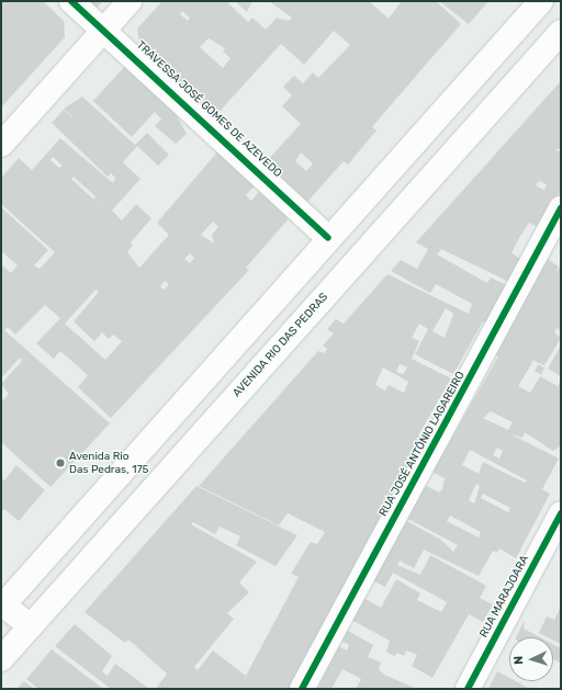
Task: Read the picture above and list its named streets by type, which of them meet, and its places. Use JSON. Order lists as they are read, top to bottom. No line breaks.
{"streets":{"main road":["TRAVESSA JOSÉ GOMES DE AZEVEDO","AVENIDA RIO DAS PEDRAS","RUA JOSÉ ANTÔNIO LAGAREIRO","RUA MARAJOARA"]},"places":["Avenida Rio Das Pedras, 175"],"north":"left"}
